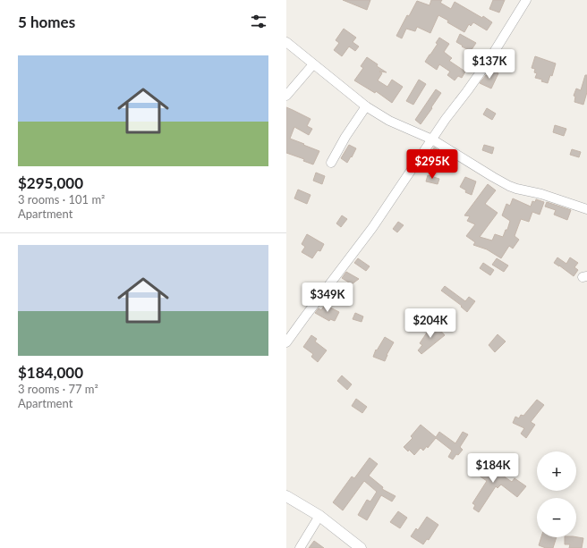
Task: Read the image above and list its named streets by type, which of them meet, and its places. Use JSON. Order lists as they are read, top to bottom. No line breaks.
{"page":{"heading":"5 homes","list":[{"name":"$295,000","note":"3 rooms · 101 m² · Apartment"},{"name":"$184,000","note":"3 rooms · 77 m² · Apartment"}],"price":["$137K","$295K","$349K","$204K","$184K"],"map_buttons":["+","−"]}}
